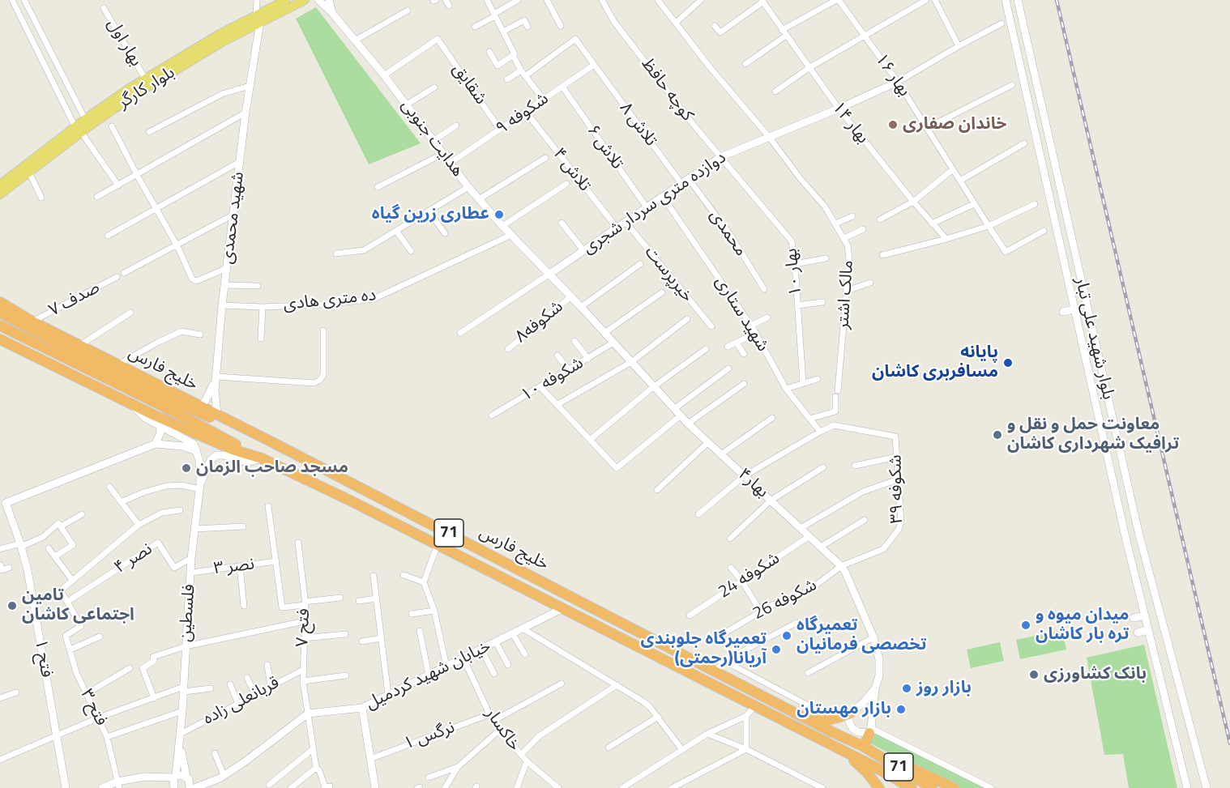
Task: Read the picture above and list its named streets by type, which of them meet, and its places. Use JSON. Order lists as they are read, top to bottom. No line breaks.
{"streets":{"highway":["خلیج فارس","71"],"main road":["بلوار کارگر"],"street":["بهار اول","بهار ۱۶","شقایق","کوچه حافظ","شکوفه ۹","بهار ۱۴","تلاش ۸","هدایت جنوبی","تلاش ۶","تلاش ۴","دوازده متری سردار شجری","شهید محمدی","محمدی","بهار ۱۰","خیرپرست","مالک اشتر","صدف ۷","ده متری هادی","شهید ستاری","شکوفه۸","بلوار شهید علی تبار","شکوفه ۱۰","بهار۴","شکوفه ۳۹","نصر ۴","نصر ۳","شکوفه 24","شکوفه 26","فلسطین","فتح ۷","فتح ۱","خیابان شهید کردمیل","قربانعلی زاده","فتح ۳","خاکسار","نرگس ۱"]},"crossings":[["بهار اول","بلوار کارگر"],["بهار ۱۶","دوازده متری سردار شجری"],["شقایق","شکوفه ۹"],["شقایق","هدایت جنوبی"],["بلوار کارگر","شهید محمدی"],["کوچه حافظ","دوازده متری سردار شجری"],["کوچه حافظ","بهار ۱۰"],["شکوفه ۹","تلاش ۸"],["شکوفه ۹","هدایت جنوبی"],["شکوفه ۹","تلاش ۶"],["شکوفه ۹","تلاش ۴"],["بهار ۱۴","دوازده متری سردار شجری"],["تلاش ۸","دوازده متری سردار شجری"],["تلاش ۸","محمدی"],["هدایت جنوبی","دوازده متری سردار شجری"],["هدایت جنوبی","ده متری هادی"],["هدایت جنوبی","بهار۴"],["تلاش ۶","دوازده متری سردار شجری"],["تلاش ۴","دوازده متری سردار شجری"],["دوازده متری سردار شجری","محمدی"],["دوازده متری سردار شجری","بهار ۱۰"],["دوازده متری سردار شجری","خیرپرست"],["دوازده متری سردار شجری","مالک اشتر"],["دوازده متری سردار شجری","شهید ستاری"],["دوازده متری سردار شجری","بهار۴"],["شهید محمدی","ده متری هادی"],["شهید محمدی","خلیج فارس"],["مالک اشتر","شهید ستاری"],["صدف ۷","خلیج فارس"],["شهید ستاری","شکوفه ۳۹"],["شکوفه۸","بهار۴"],["خلیج فارس","فلسطین"],["خلیج فارس","خیابان شهید کردمیل"],["شکوفه ۱۰","بهار۴"],["بهار۴","شکوفه ۳۹"],["بهار۴","شکوفه 24"],["بهار۴","شکوفه 26"],["شکوفه ۳۹","شکوفه 26"],["نصر ۴","فلسطین"],["نصر ۴","فتح ۳"],["نصر ۳","فلسطین"],["فلسطین","قربانعلی زاده"],["فتح ۷","خیابان شهید کردمیل"],["فتح ۷","قربانعلی زاده"],["خیابان شهید کردمیل","خاکسار"],["خاکسار","نرگس ۱"]],"places":["خاندان صفاری","عطاری زرین گیاه","پایانه مسافربری کاشان","معاونت حمل و نقل و ترافیک شهرداری کاشان","مسجد صاحب الزمان","تامین اجتماعی کاشان","میدان میوه و تره بار کاشان","تعمیرگاه تخصصی فرمانیان","تعمیرگاه جلوبندی آریانا(رحمتی)","بانک کشاورزی","بازار روز","بازار مهستان"]}
